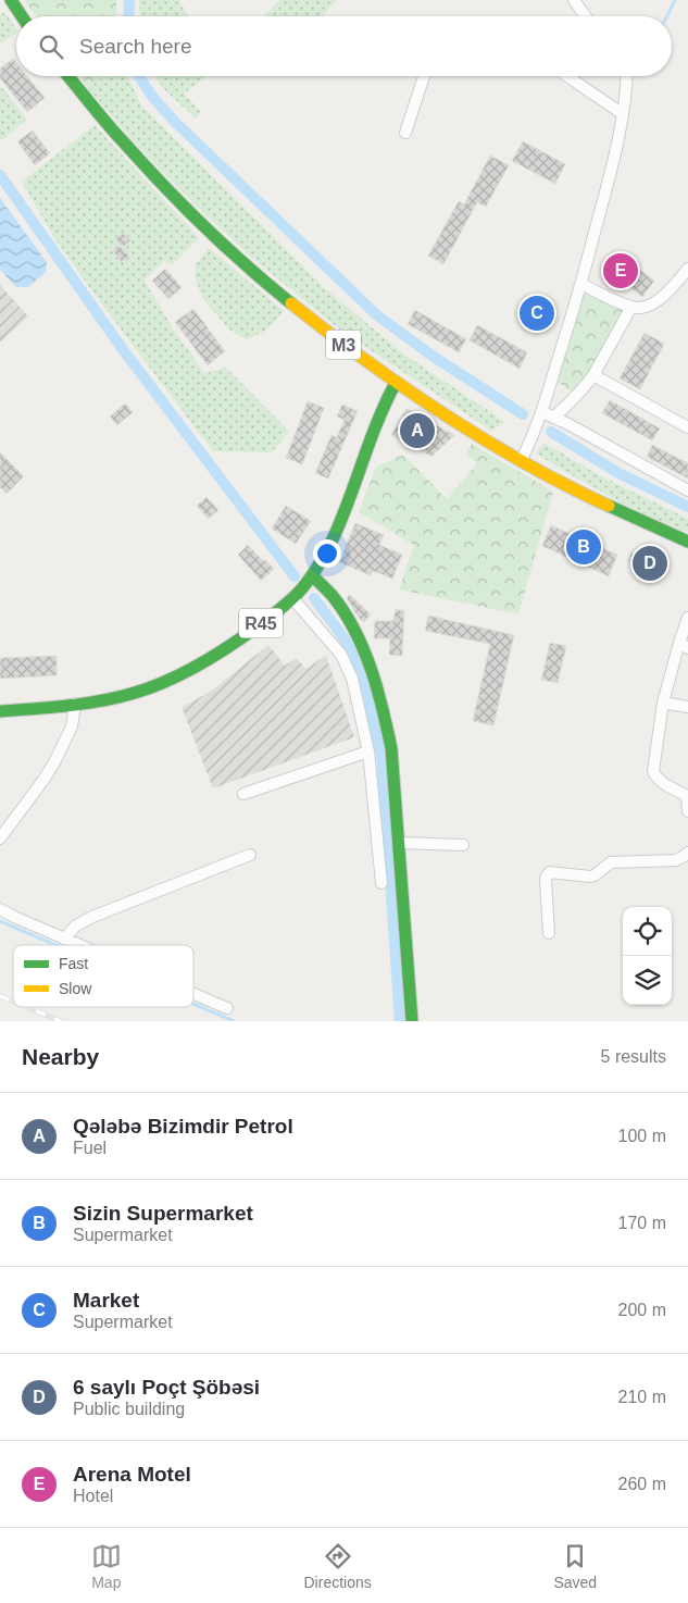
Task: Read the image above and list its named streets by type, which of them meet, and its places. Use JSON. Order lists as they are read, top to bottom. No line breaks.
{"streets":{"main road":["M3","R45"]},"crossings":[["M3","R45"]],"legend":["Fast","Slow"],"page":{"search":"Search here","pins":["E","C","A","B","D"],"heading":["Nearby","5 results"],"list":[{"mark":"A","name":"Qələbə Bizimdir Petrol","note":"Fuel","value":"100 m"},{"mark":"B","name":"Sizin Supermarket","note":"Supermarket","value":"170 m"},{"mark":"C","name":"Market","note":"Supermarket","value":"200 m"},{"mark":"D","name":"6 saylı Poçt Şöbəsi","note":"Public building","value":"210 m"},{"mark":"E","name":"Arena Motel","note":"Hotel","value":"260 m"}],"nav":["Map","Directions","Saved"]}}
